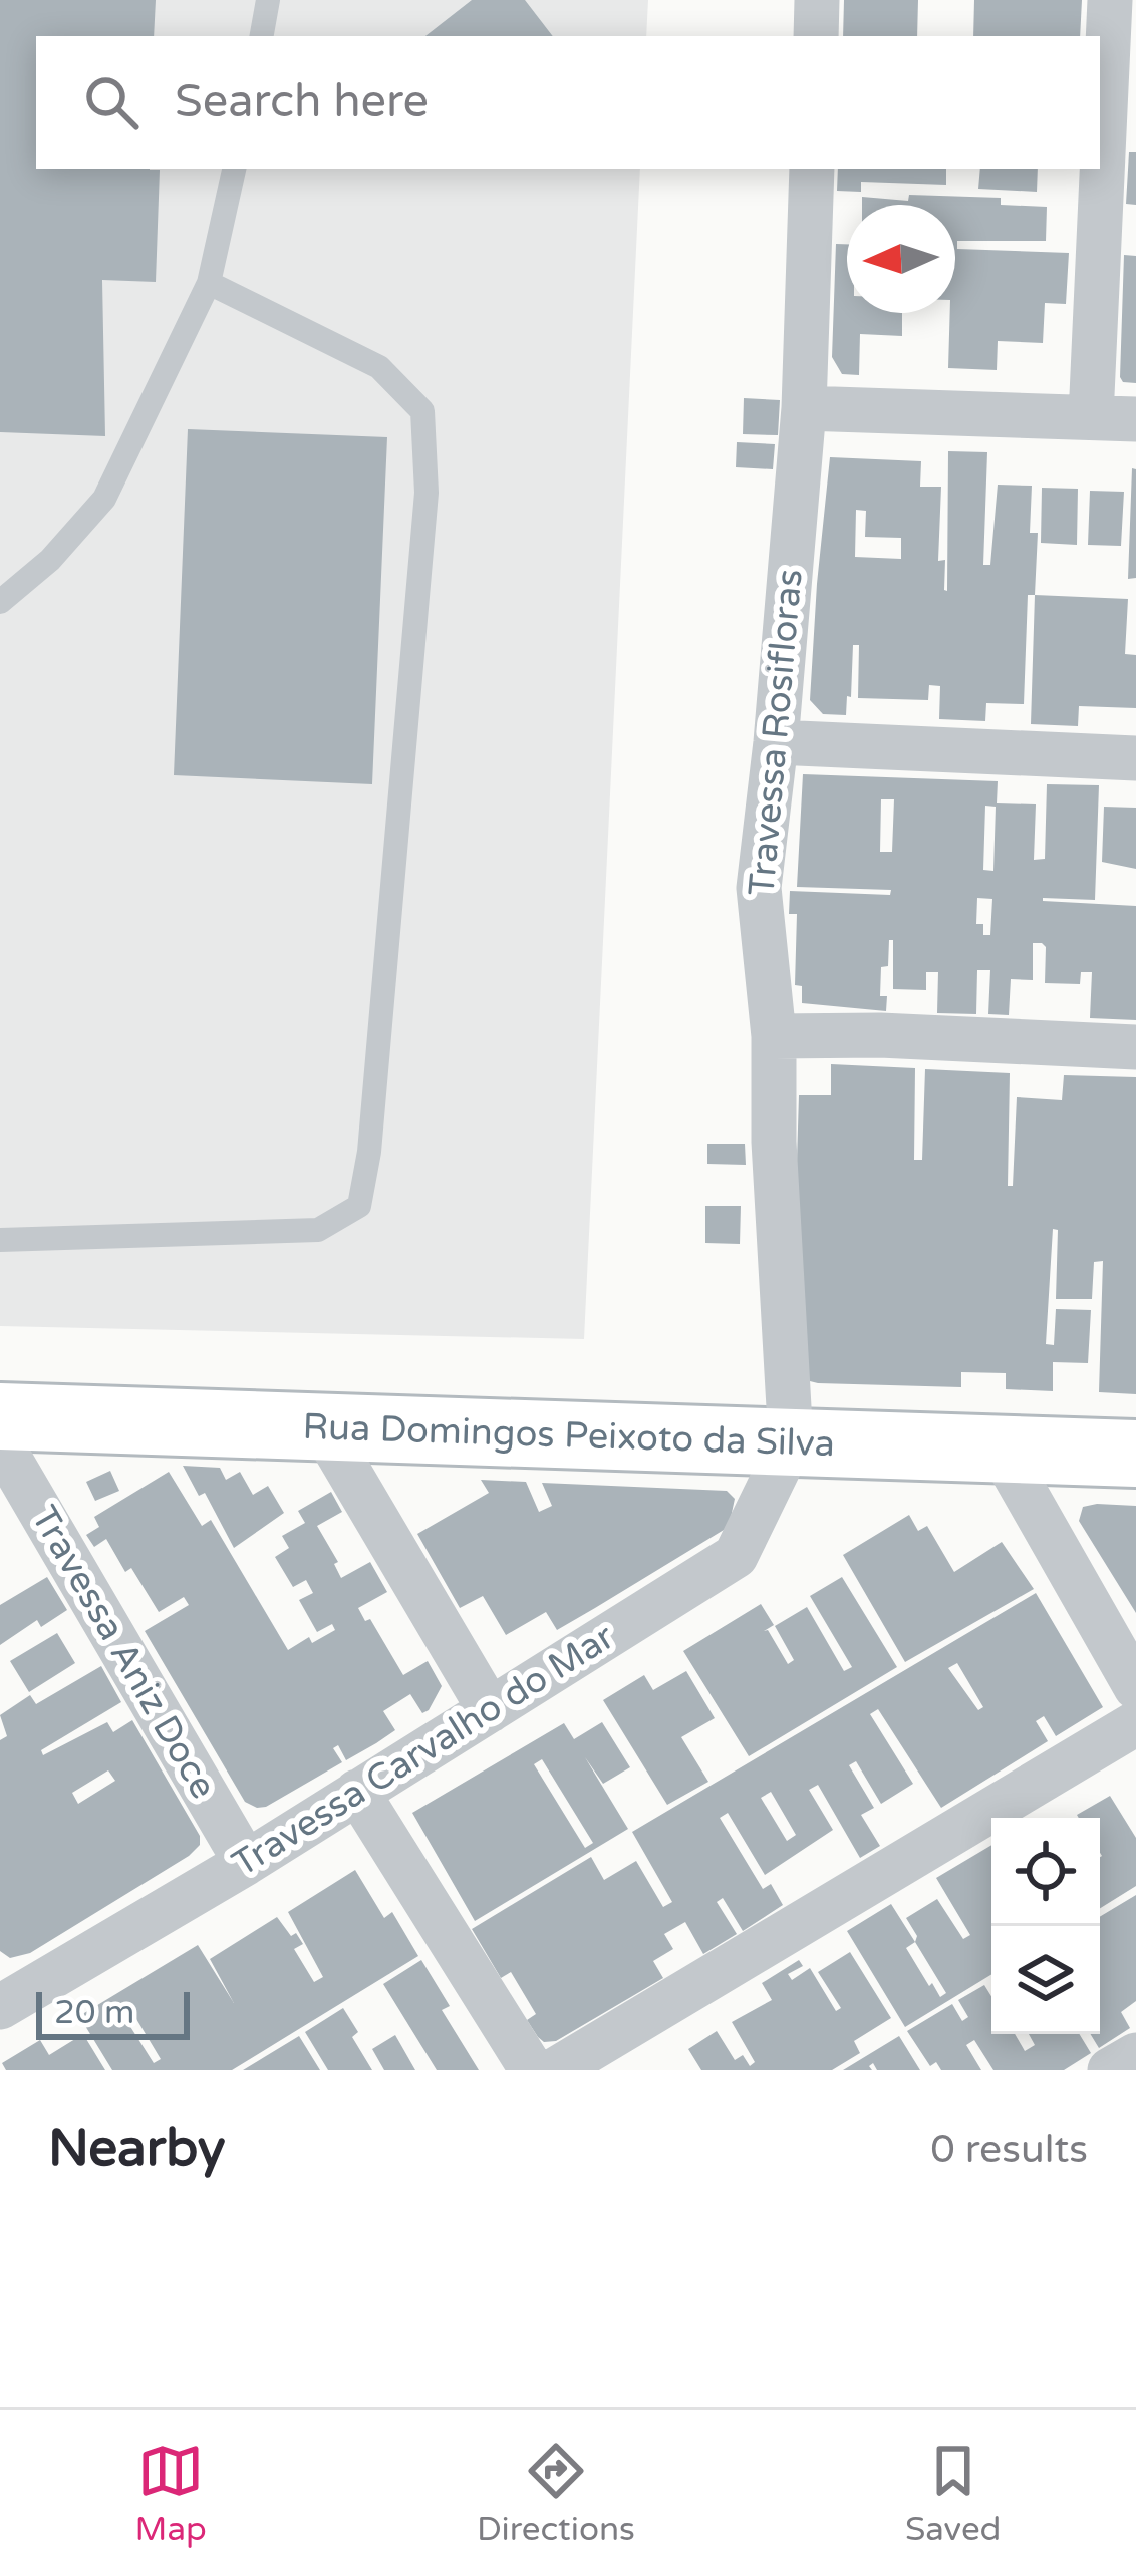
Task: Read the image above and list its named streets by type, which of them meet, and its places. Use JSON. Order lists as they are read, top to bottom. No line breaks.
{"streets":{"main road":["Rua Domingos Peixoto da Silva"],"street":["Travessa Rosifloras","Travessa Aniz Doce","Travessa Carvalho do Mar"]},"crossings":[["Travessa Rosifloras","Rua Domingos Peixoto da Silva"],["Travessa Rosifloras","Travessa Carvalho do Mar"],["Rua Domingos Peixoto da Silva","Travessa Carvalho do Mar"],["Travessa Aniz Doce","Travessa Carvalho do Mar"]],"scale_bar":"20 m","north":"left","page":{"search":"Search here","scale":"20 m","heading":["Nearby","0 results"],"nav":["Map","Directions","Saved"]}}
